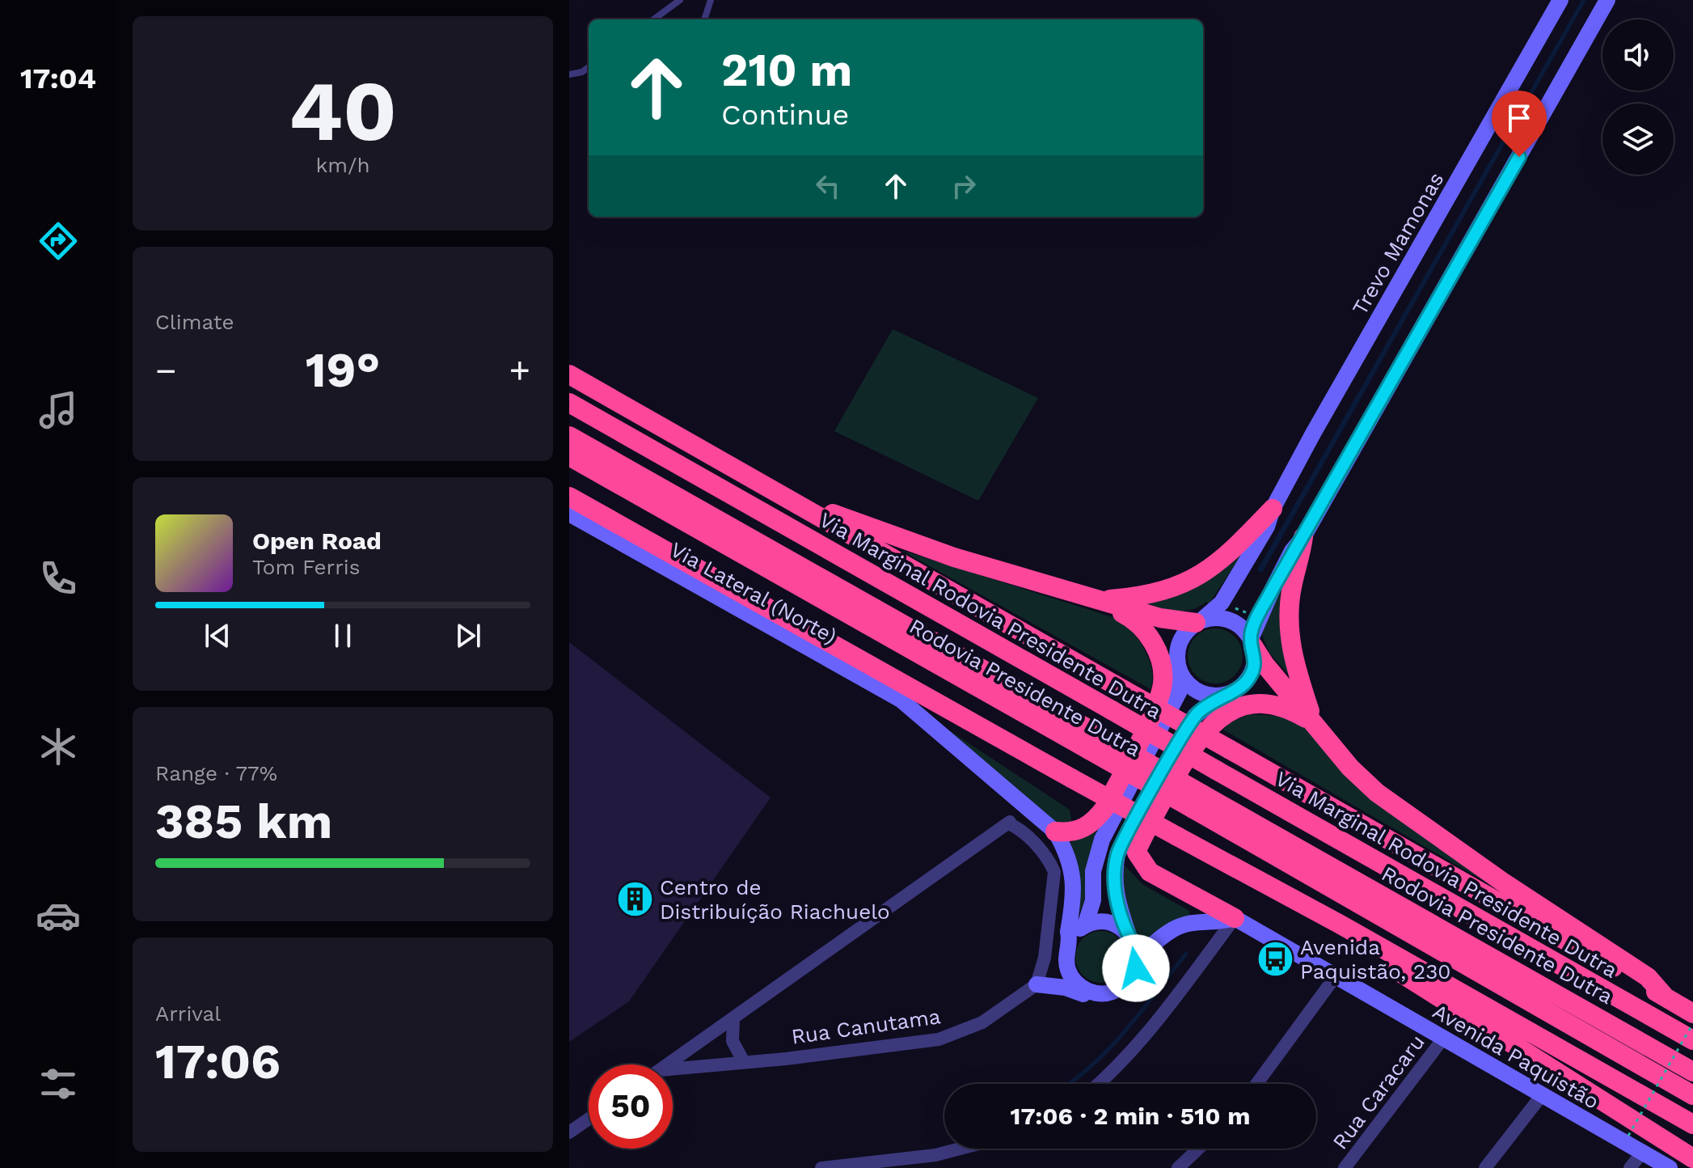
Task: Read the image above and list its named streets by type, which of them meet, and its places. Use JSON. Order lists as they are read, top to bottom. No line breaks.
{"streets":{"highway":["Via Marginal Rodovia Presidente Dutra","Rodovia Presidente Dutra"],"main road":["Trevo Mamonas","Via Lateral (Norte)","Avenida Paquistão"],"street":["Rua Canutama","Rua Caracaru"]},"crossings":[["Avenida Paquistão","Rua Caracaru"]],"places":{"building":["Centro de Distribuíção Riachuelo"],"bus stop":["Avenida Paquistão, 230"]},"page":{"tabs":"17:04","tile":[["40","km/h"],"Climate",["Range · 77%","385 km"],["Arrival","17:06"]],"turn":["210 m","Continue"],"heat":["−","19°","+"],"song":["Open Road","Tom Ferris"],"limit":"50","trip":"17:06 · 2 min · 510 m"}}
